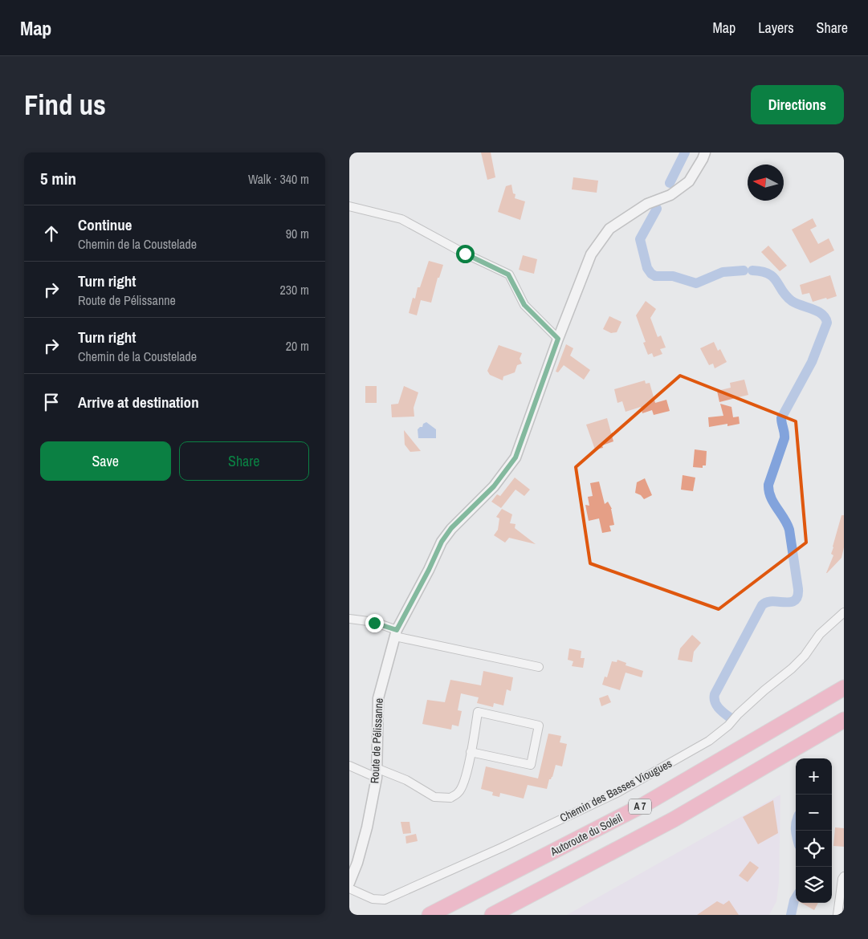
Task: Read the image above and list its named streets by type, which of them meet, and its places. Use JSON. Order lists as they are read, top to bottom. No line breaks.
{"streets":{"highway":["A 7","Autoroute du Soleil"],"street":["Route de Pélissanne","Chemin des Basses Viougues"]},"north":"left","page":{"header":"Map","nav":["Map","Layers","Share"],"buttons":["Directions",["Save","Share"]],"title":"Find us","heading":["5 min","Walk · 340 m"],"list":[["Continue","Chemin de la Coustelade","90 m"],["Turn right","Route de Pélissanne","230 m"],["Turn right","Chemin de la Coustelade","20 m"],"Arrive at destination"],"map_buttons":["+","−"]}}
